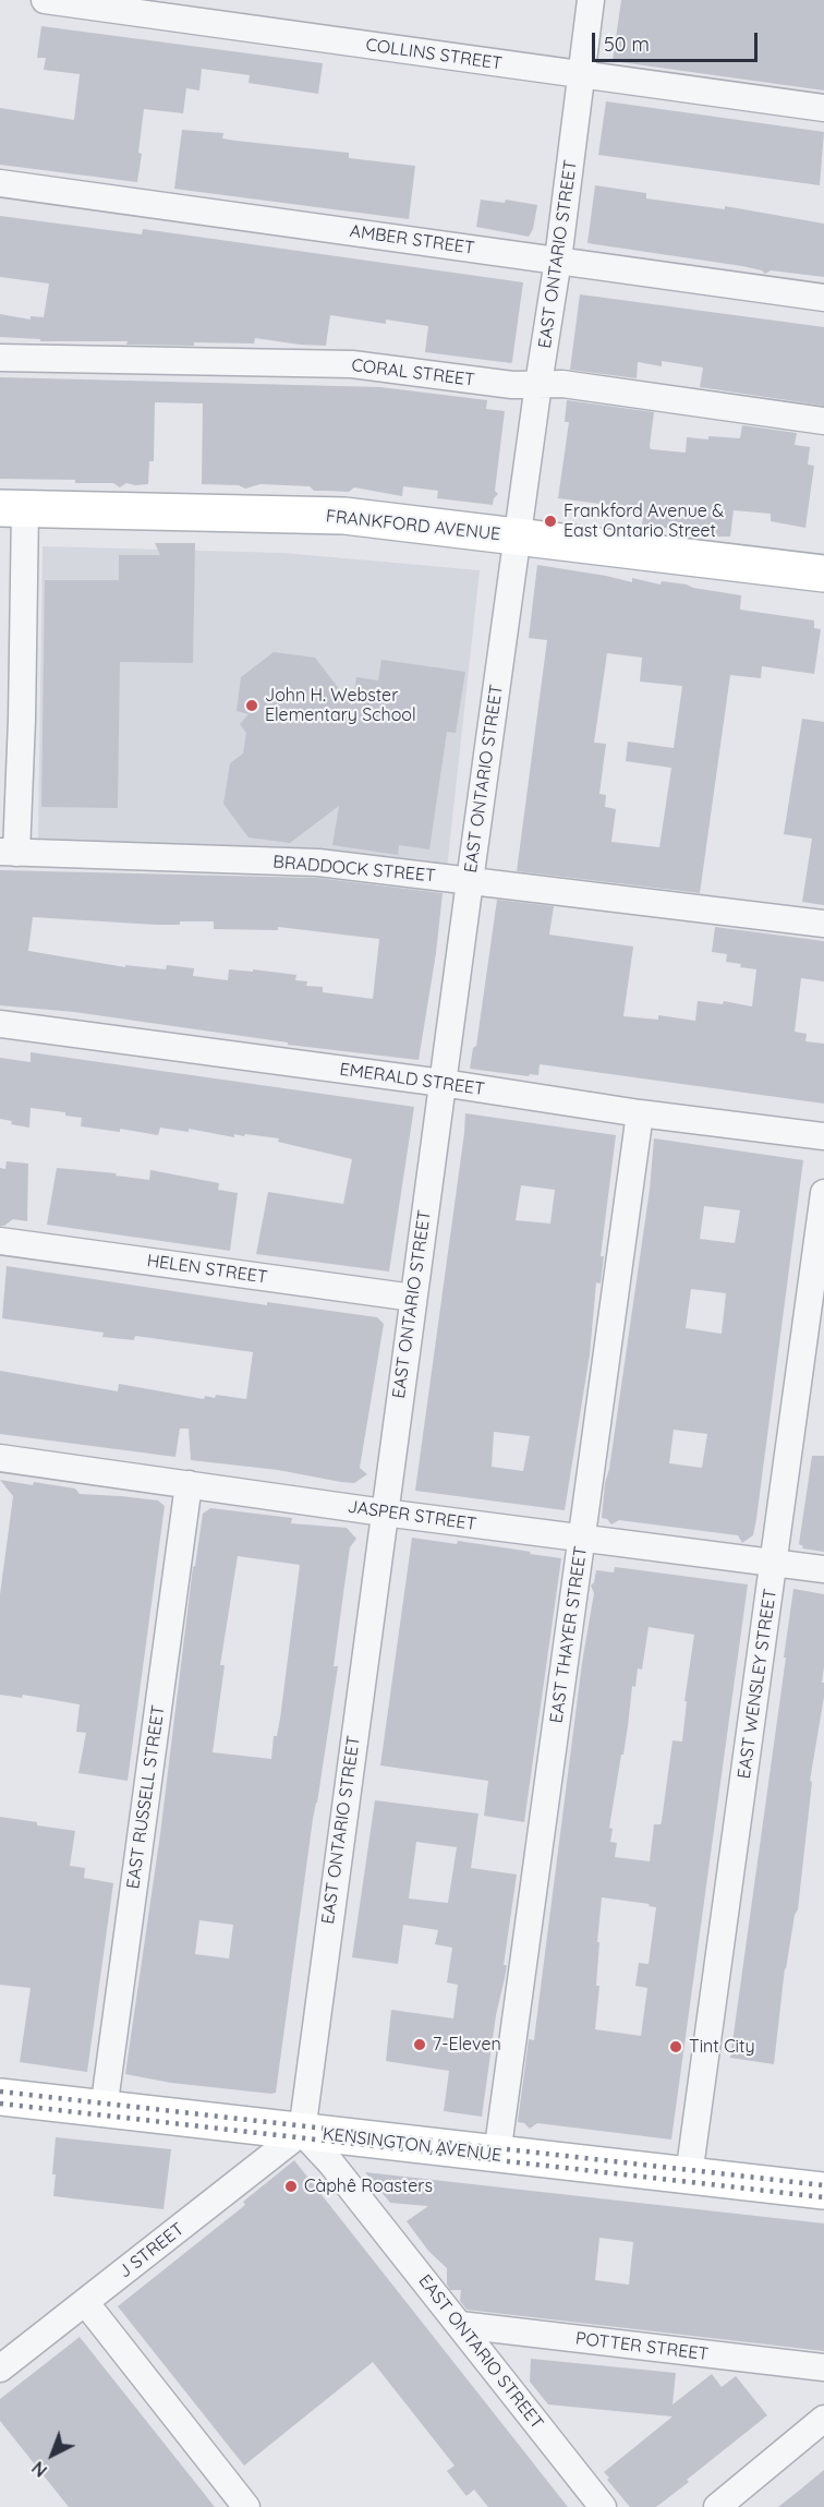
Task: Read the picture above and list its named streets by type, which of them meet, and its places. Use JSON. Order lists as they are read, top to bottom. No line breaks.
{"streets":{"street":["COLLINS STREET","AMBER STREET","EAST ONTARIO STREET","CORAL STREET","FRANKFORD AVENUE","BRADDOCK STREET","EMERALD STREET","HELEN STREET","JASPER STREET","EAST THAYER STREET","EAST WENSLEY STREET","EAST RUSSELL STREET","KENSINGTON AVENUE","J STREET","POTTER STREET"]},"crossings":[["COLLINS STREET","EAST ONTARIO STREET"],["AMBER STREET","EAST ONTARIO STREET"],["EAST ONTARIO STREET","CORAL STREET"],["EAST ONTARIO STREET","FRANKFORD AVENUE"],["EAST ONTARIO STREET","BRADDOCK STREET"],["EAST ONTARIO STREET","EMERALD STREET"],["EAST ONTARIO STREET","HELEN STREET"],["EAST ONTARIO STREET","JASPER STREET"],["EAST ONTARIO STREET","KENSINGTON AVENUE"],["EAST ONTARIO STREET","J STREET"],["EAST ONTARIO STREET","POTTER STREET"],["EMERALD STREET","EAST THAYER STREET"],["JASPER STREET","EAST THAYER STREET"],["JASPER STREET","EAST WENSLEY STREET"],["JASPER STREET","EAST RUSSELL STREET"],["EAST THAYER STREET","KENSINGTON AVENUE"],["EAST WENSLEY STREET","KENSINGTON AVENUE"],["EAST RUSSELL STREET","KENSINGTON AVENUE"],["KENSINGTON AVENUE","J STREET"]],"places":["Frankford Avenue & East Ontario Street","John H. Webster Elementary School","7-Eleven","Tint City","Càphê Roasters"],"scale_bar":"50 m","north":"bottom left"}
